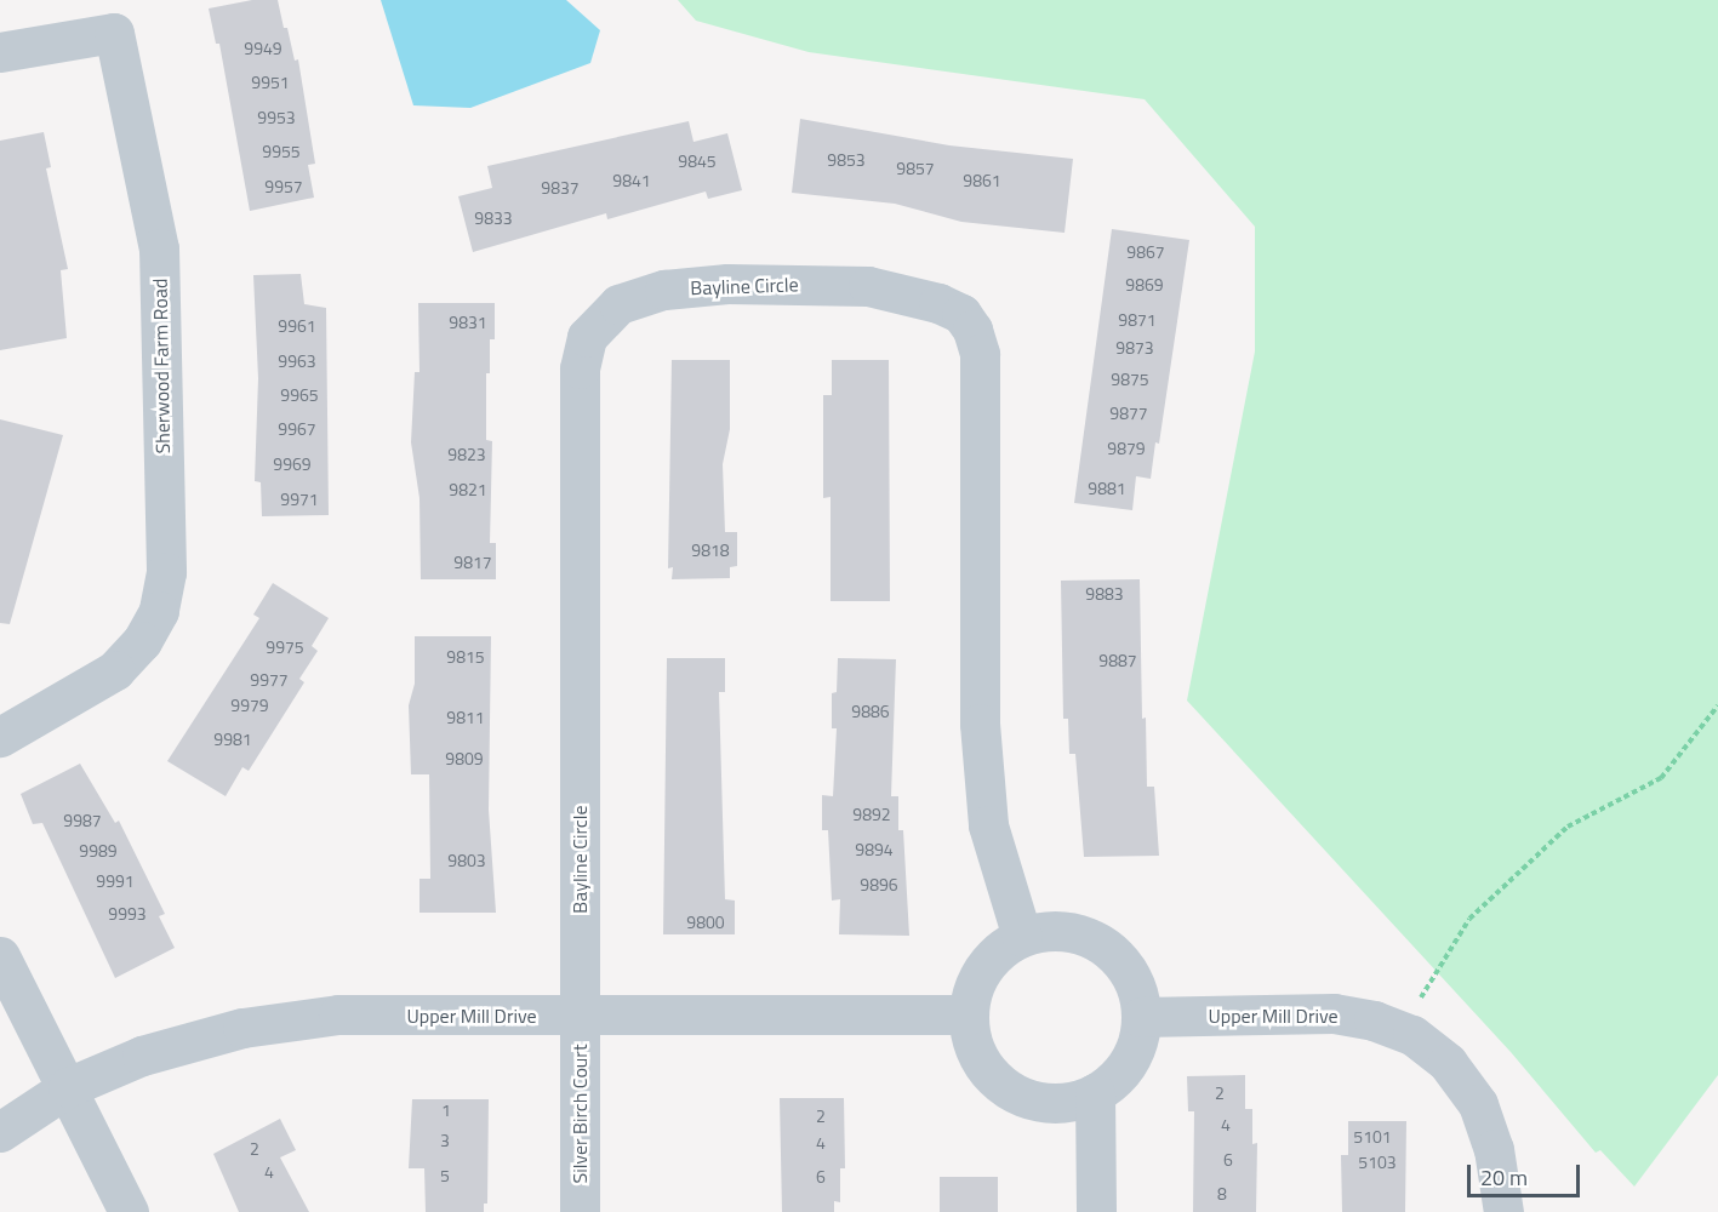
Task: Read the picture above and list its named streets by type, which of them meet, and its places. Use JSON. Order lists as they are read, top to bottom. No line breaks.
{"streets":{"street":["Bayline Circle","Sherwood Farm Road","Upper Mill Drive","Silver Birch Court"]},"crossings":[["Bayline Circle","Upper Mill Drive"],["Bayline Circle","Silver Birch Court"],["Upper Mill Drive","Silver Birch Court"]],"house_numbers":["9949","9951","9953","9955","9853","9845","9857","9841","9861","9957","9837","9833","9867","9869","9871","9831","9961","9873","9963","9875","9965","9877","9967","9879","9823","9969","9881","9821","9971","9818","9817","9883","9975","9815","9887","9977","9979","9886","9811","9981","9809","9892","9987","9894","9989","9803","9991","9896","9993","9800","2","1","2","4","5101","3","4","2","6","5103","4","5","6","8"],"scale_bar":"20 m"}
